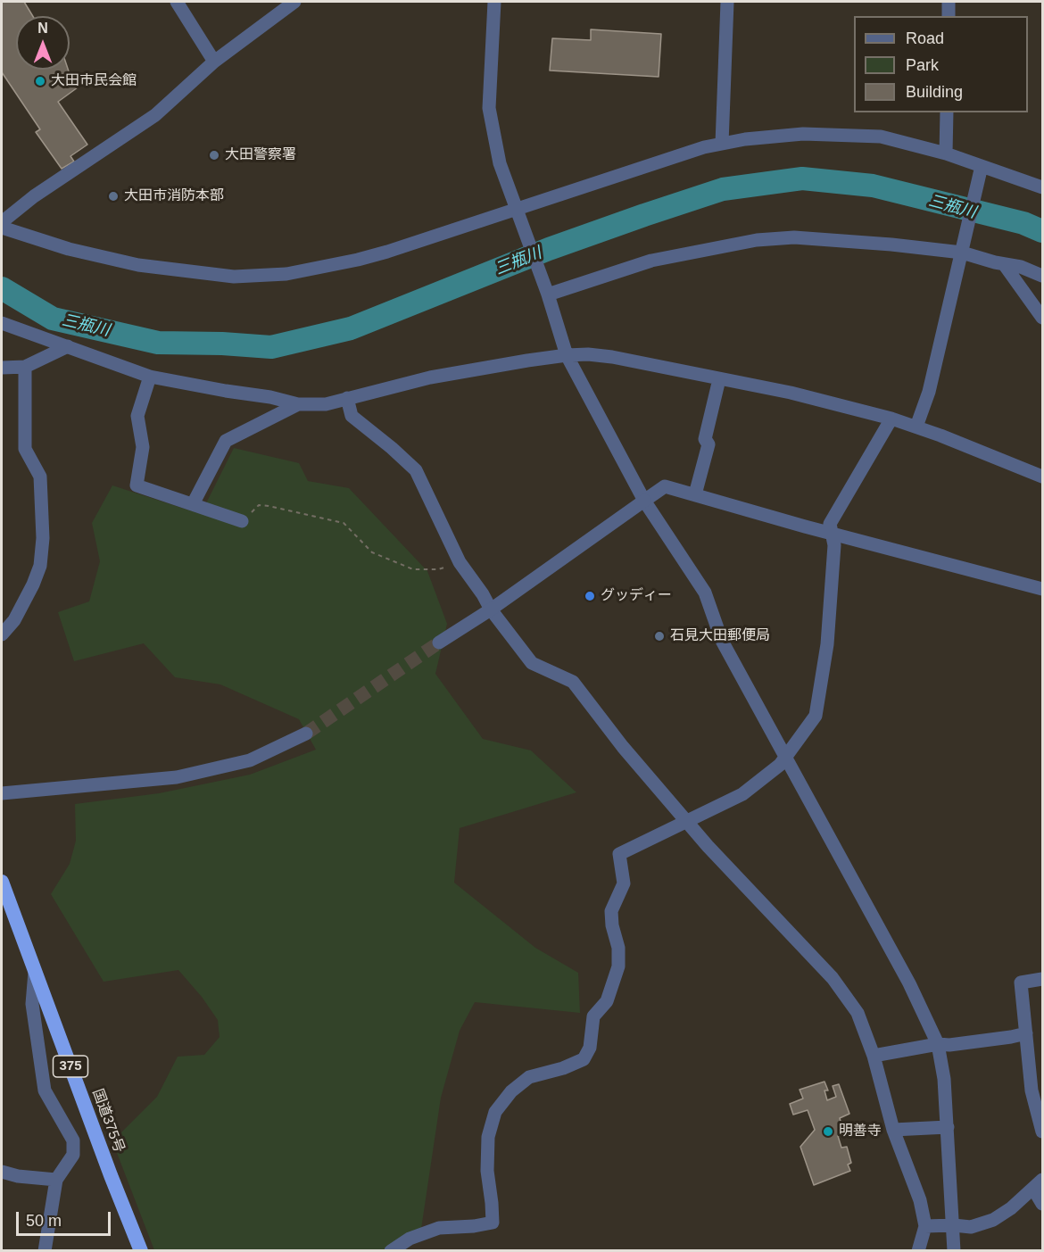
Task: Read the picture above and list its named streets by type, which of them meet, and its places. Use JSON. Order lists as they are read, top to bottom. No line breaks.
{"streets":{"highway":["375","国道375号"]},"water":["三瓶川"],"places":["大田市民会館","大田警察署","大田市消防本部","グッディー","石見大田郵便局","明善寺"],"legend":["Road","Park","Building"],"scale_bar":"50 m","north":"top"}
